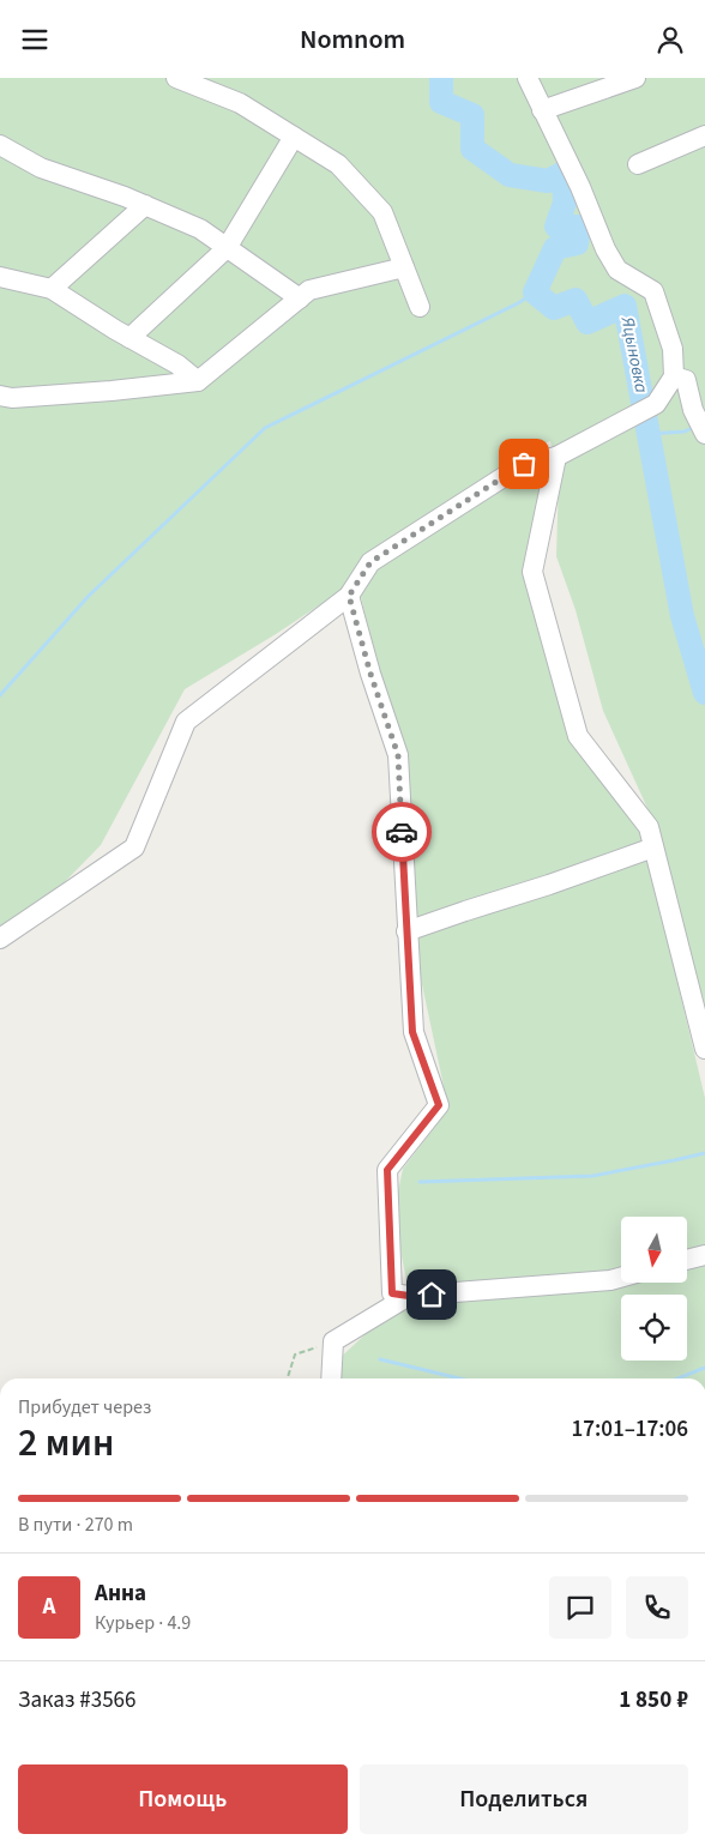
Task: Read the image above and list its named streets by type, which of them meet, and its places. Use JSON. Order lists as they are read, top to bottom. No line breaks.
{"water":["Яцыновка"],"north":"bottom","page":{"header":"Nomnom","heading":["2 мин","Прибудет через","17:01–17:06"],"panel":["Анна","Курьер · 4.9","Заказ #3566","1 850 ₽"],"bar":"В пути · 270 m","round":"А","buttons":["Помощь","Поделиться"]}}
